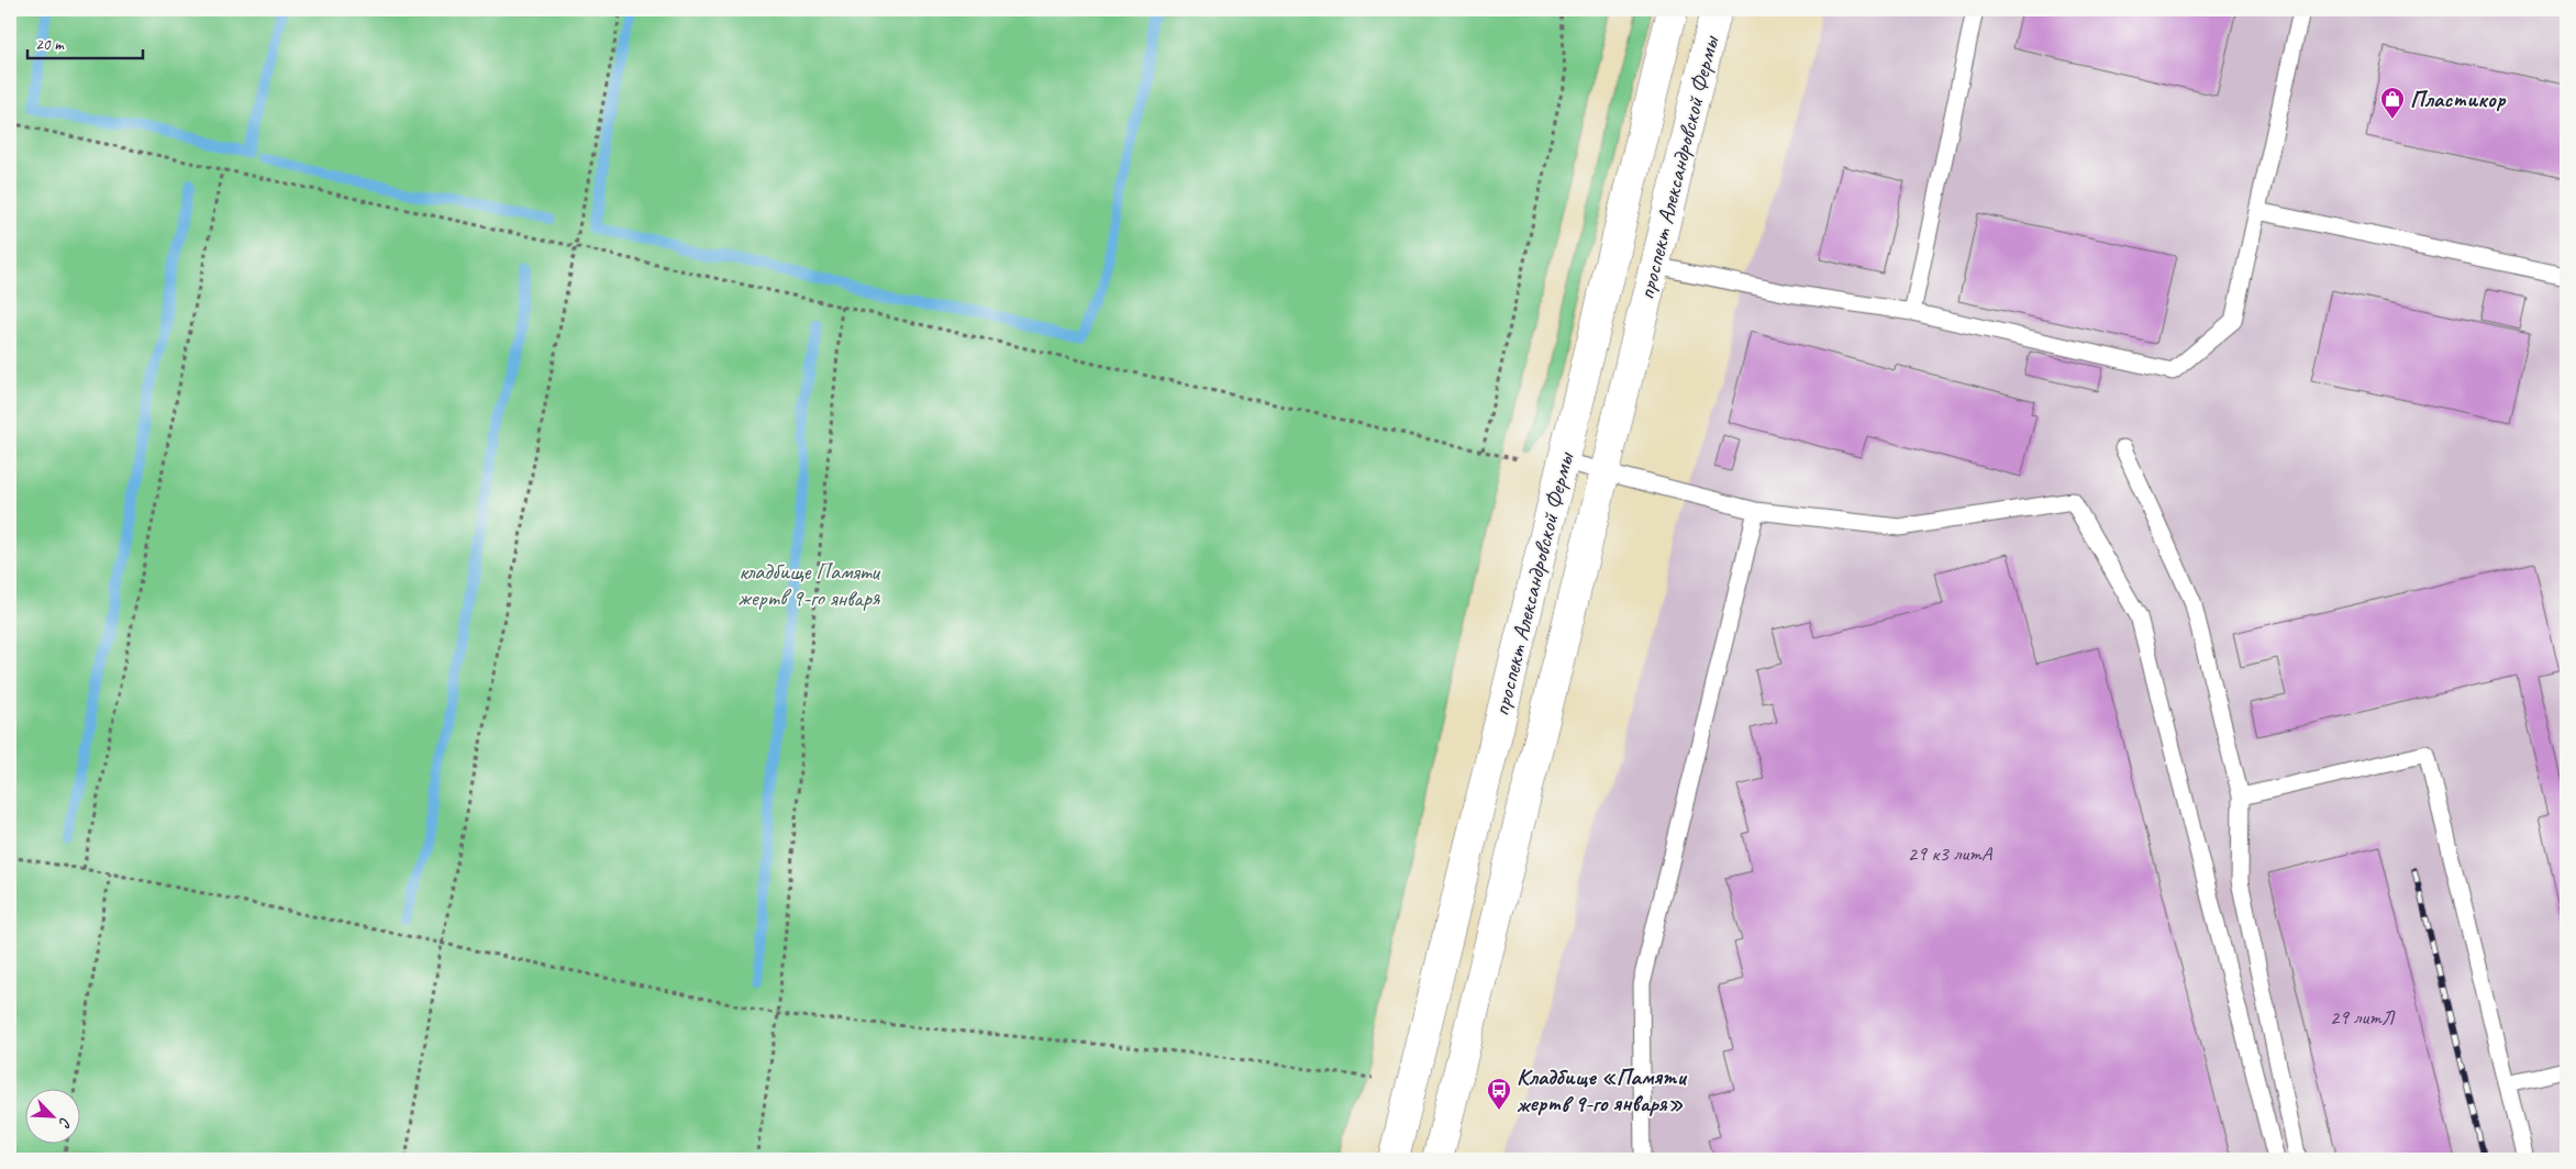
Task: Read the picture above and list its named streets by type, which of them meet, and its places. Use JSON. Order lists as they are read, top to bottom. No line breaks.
{"streets":{"main road":["проспект Александровской Фермы"]},"parks":["кладбище Памяти жертв 9-го января"],"places":{"shop":["Пластикор"],"bus stop":["Кладбище «Памяти жертв 9-го января»"]},"house_numbers":["29 к3 литА","29 литЛ"],"scale_bar":"20 m","north":"bottom right"}
